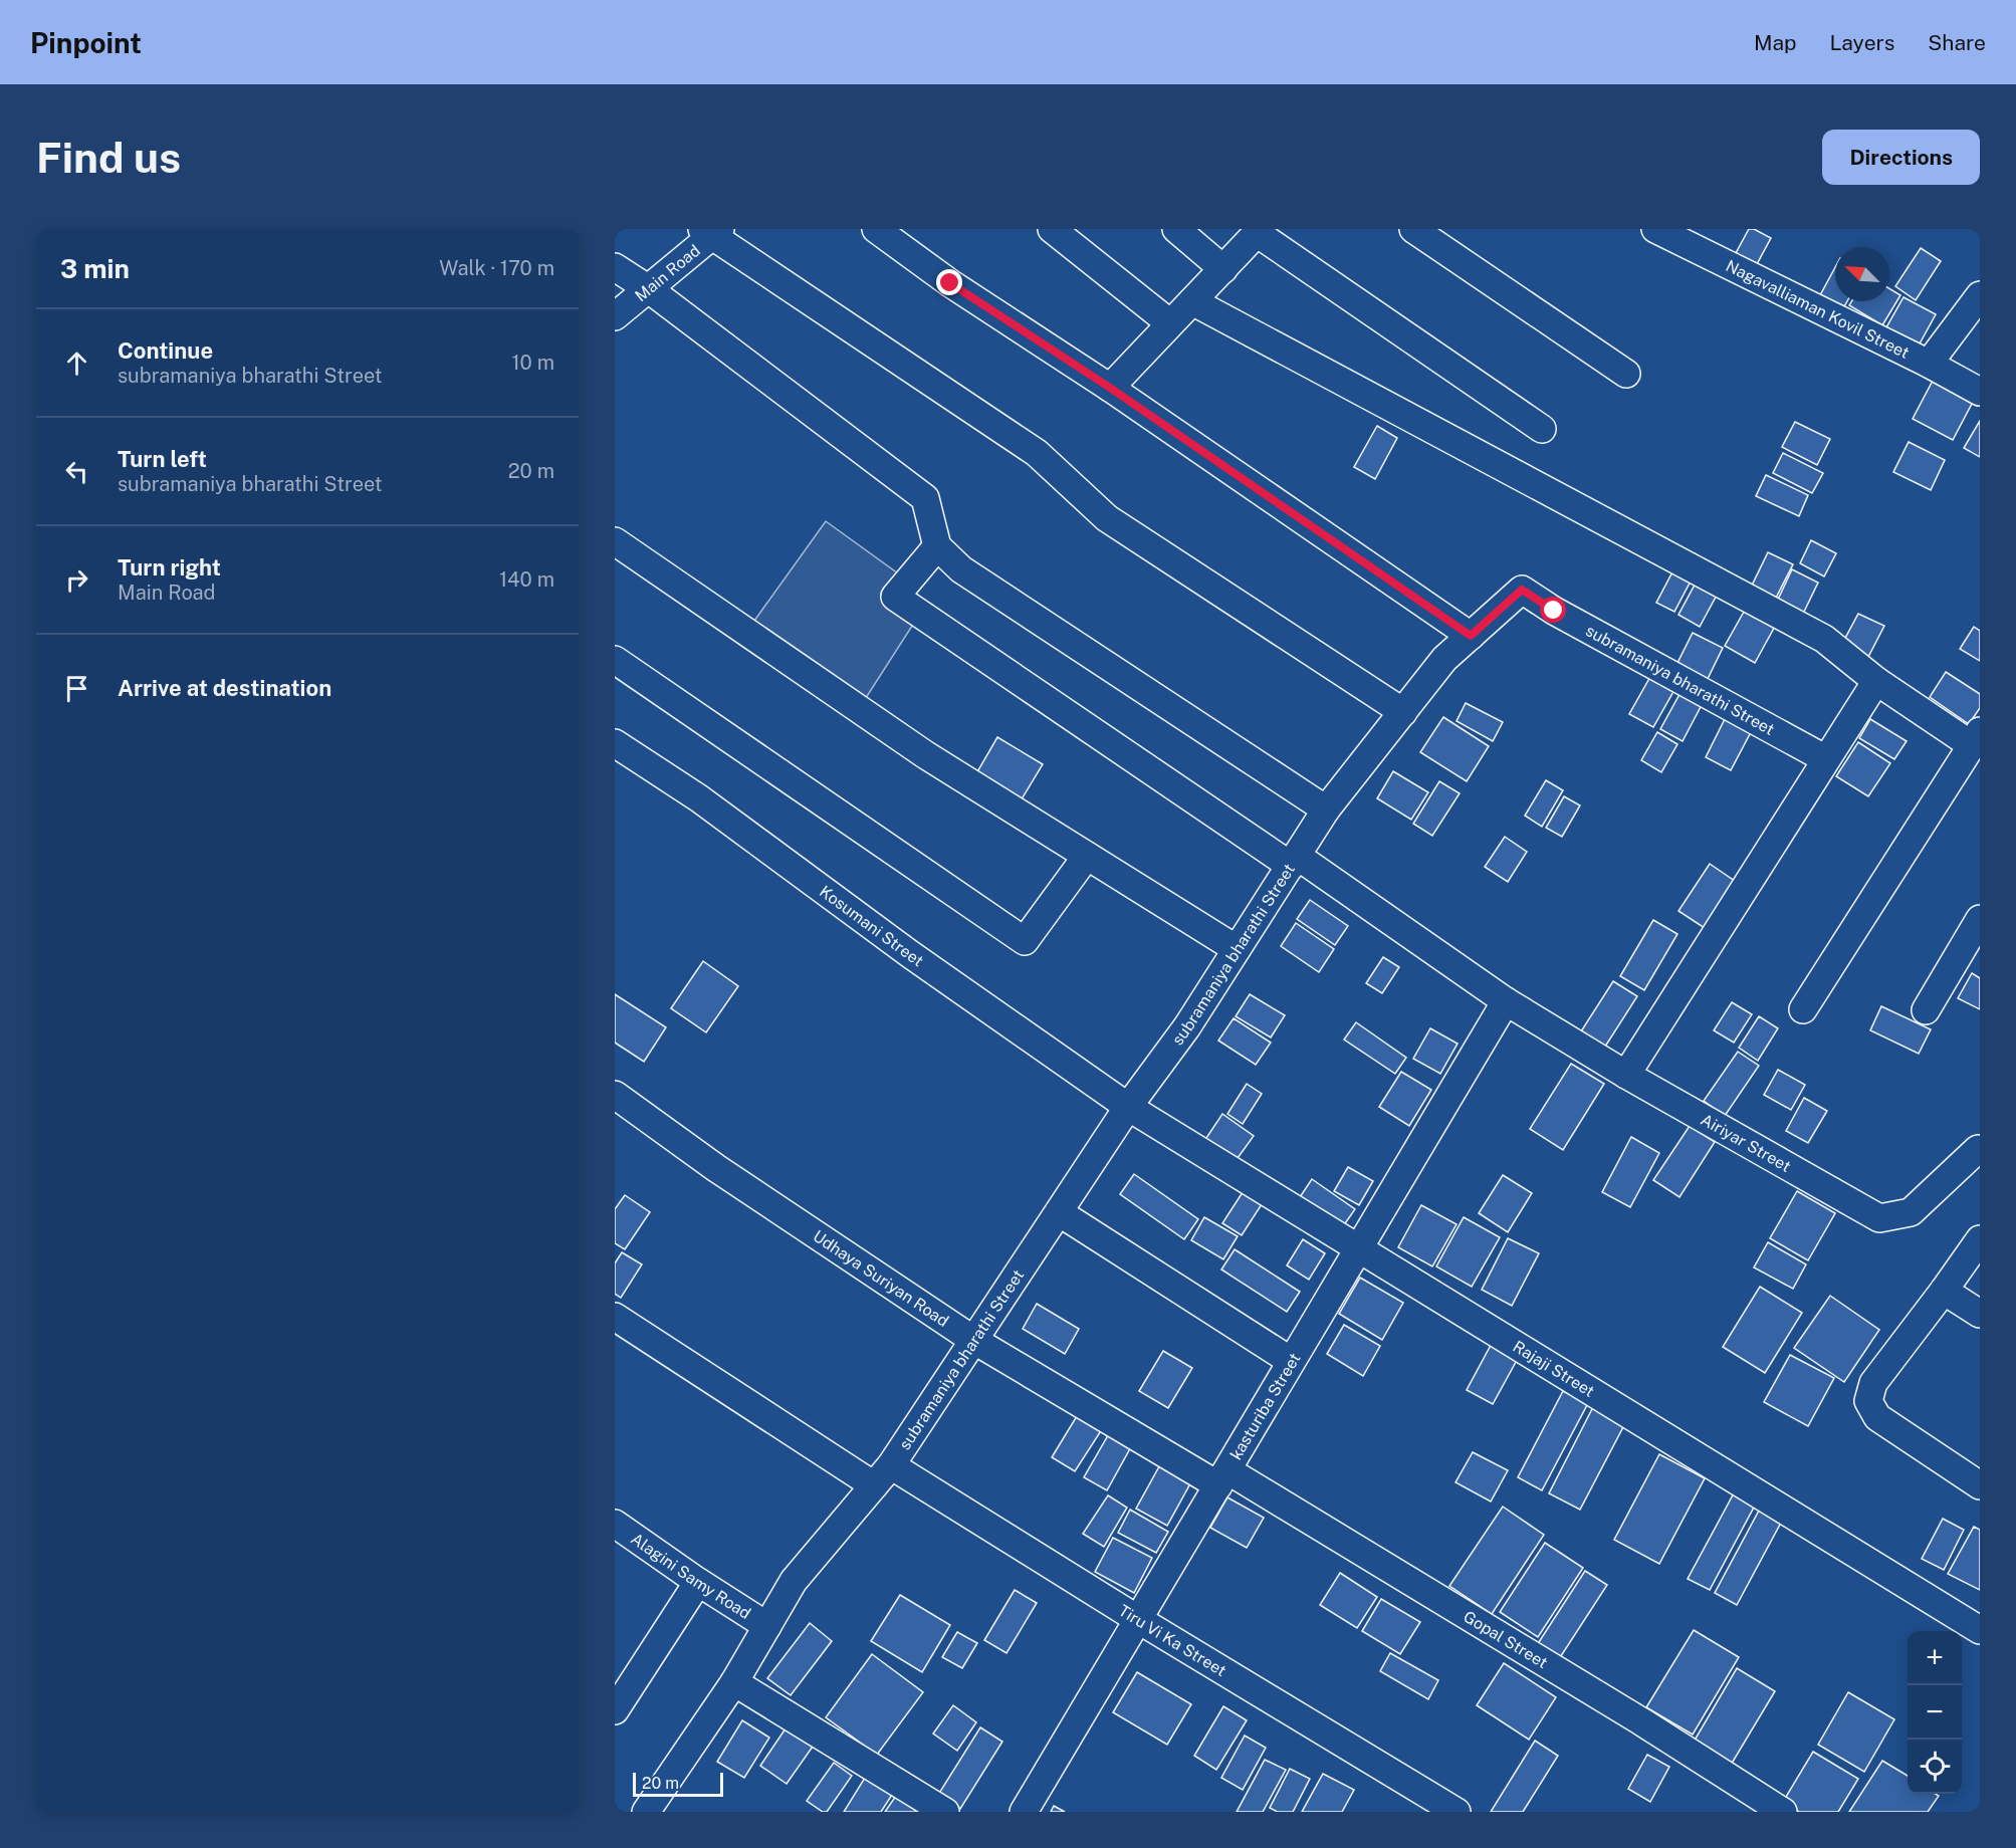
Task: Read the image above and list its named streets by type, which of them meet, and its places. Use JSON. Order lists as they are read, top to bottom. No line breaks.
{"streets":{"street":["Main Road","Nagavalliaman Kovil Street","subramaniya bharathi Street","Kosumani Street","Airiyar Street","Udhaya Suriyan Road","Rajaji Street","kasturiba Street","Alagini Samy Road","Tiru Vi Ka Street","Gopal Street"]},"crossings":[["subramaniya bharathi Street","Kosumani Street"],["subramaniya bharathi Street","Airiyar Street"],["subramaniya bharathi Street","Udhaya Suriyan Road"],["subramaniya bharathi Street","Rajaji Street"],["subramaniya bharathi Street","Alagini Samy Road"],["subramaniya bharathi Street","Tiru Vi Ka Street"],["Kosumani Street","Rajaji Street"],["Airiyar Street","kasturiba Street"],["Udhaya Suriyan Road","kasturiba Street"],["Udhaya Suriyan Road","Gopal Street"],["Rajaji Street","kasturiba Street"],["kasturiba Street","Tiru Vi Ka Street"],["kasturiba Street","Gopal Street"]],"scale_bar":"20 m","north":"top left","page":{"header":"Pinpoint","nav":["Map","Layers","Share"],"buttons":"Directions","title":"Find us","heading":["3 min","Walk · 170 m"],"list":[["Continue","subramaniya bharathi Street","10 m"],["Turn left","subramaniya bharathi Street","20 m"],["Turn right","Main Road","140 m"],"Arrive at destination"],"map_buttons":["+","−"],"scale":"20 m"}}
